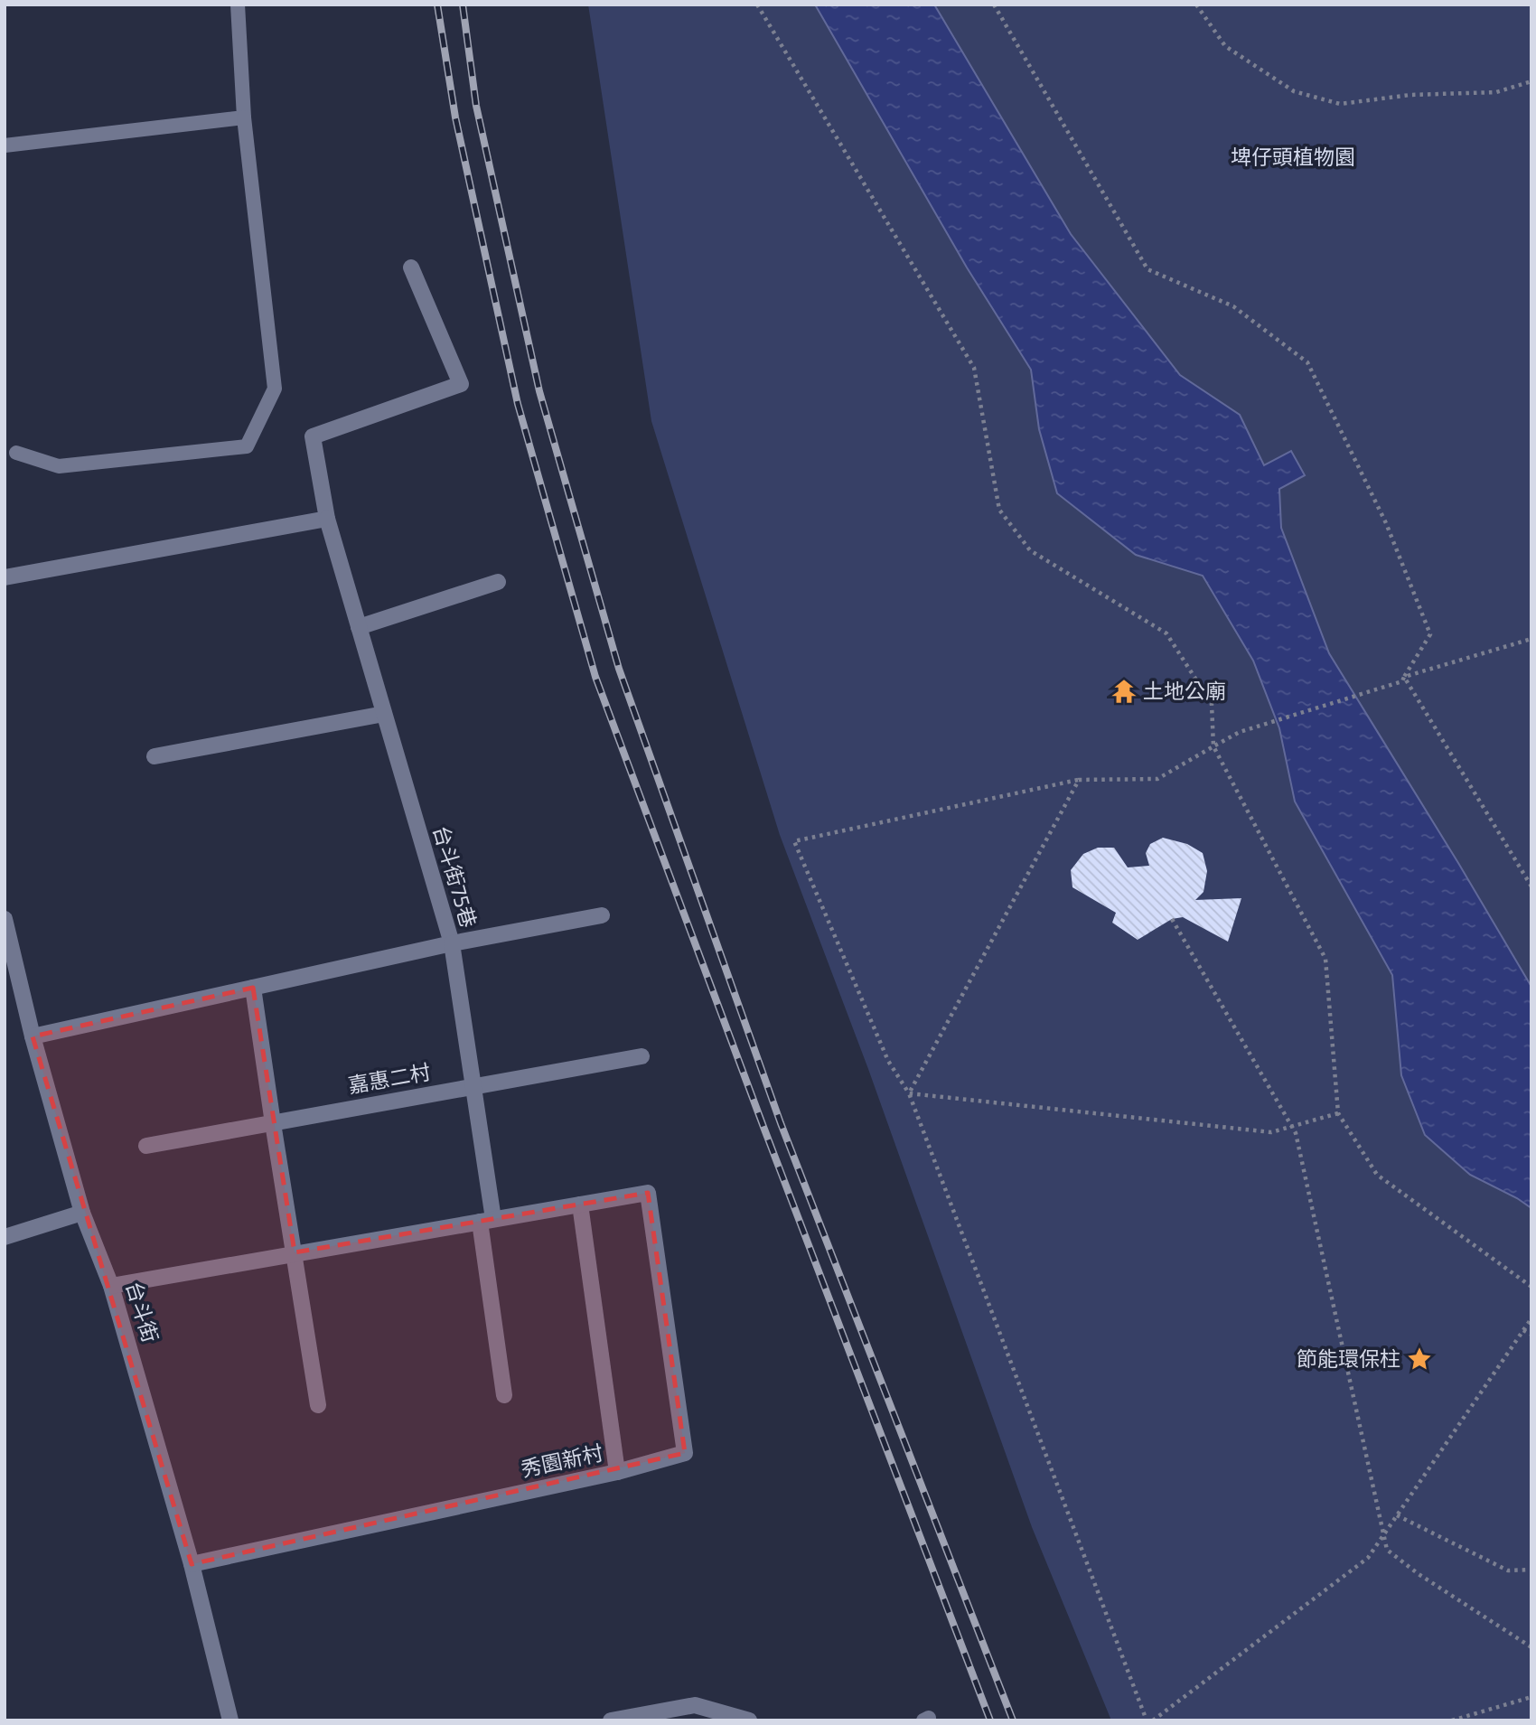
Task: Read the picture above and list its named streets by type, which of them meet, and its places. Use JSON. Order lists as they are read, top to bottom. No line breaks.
{"streets":{"street":["台斗街75巷","嘉惠二村","台斗街","秀園新村"]},"crossings":[["台斗街75巷","台斗街"],["台斗街","秀園新村"]],"parks":["埤仔頭植物園"],"places":{"temple":["土地公廟"],"place":["節能環保柱"]}}
